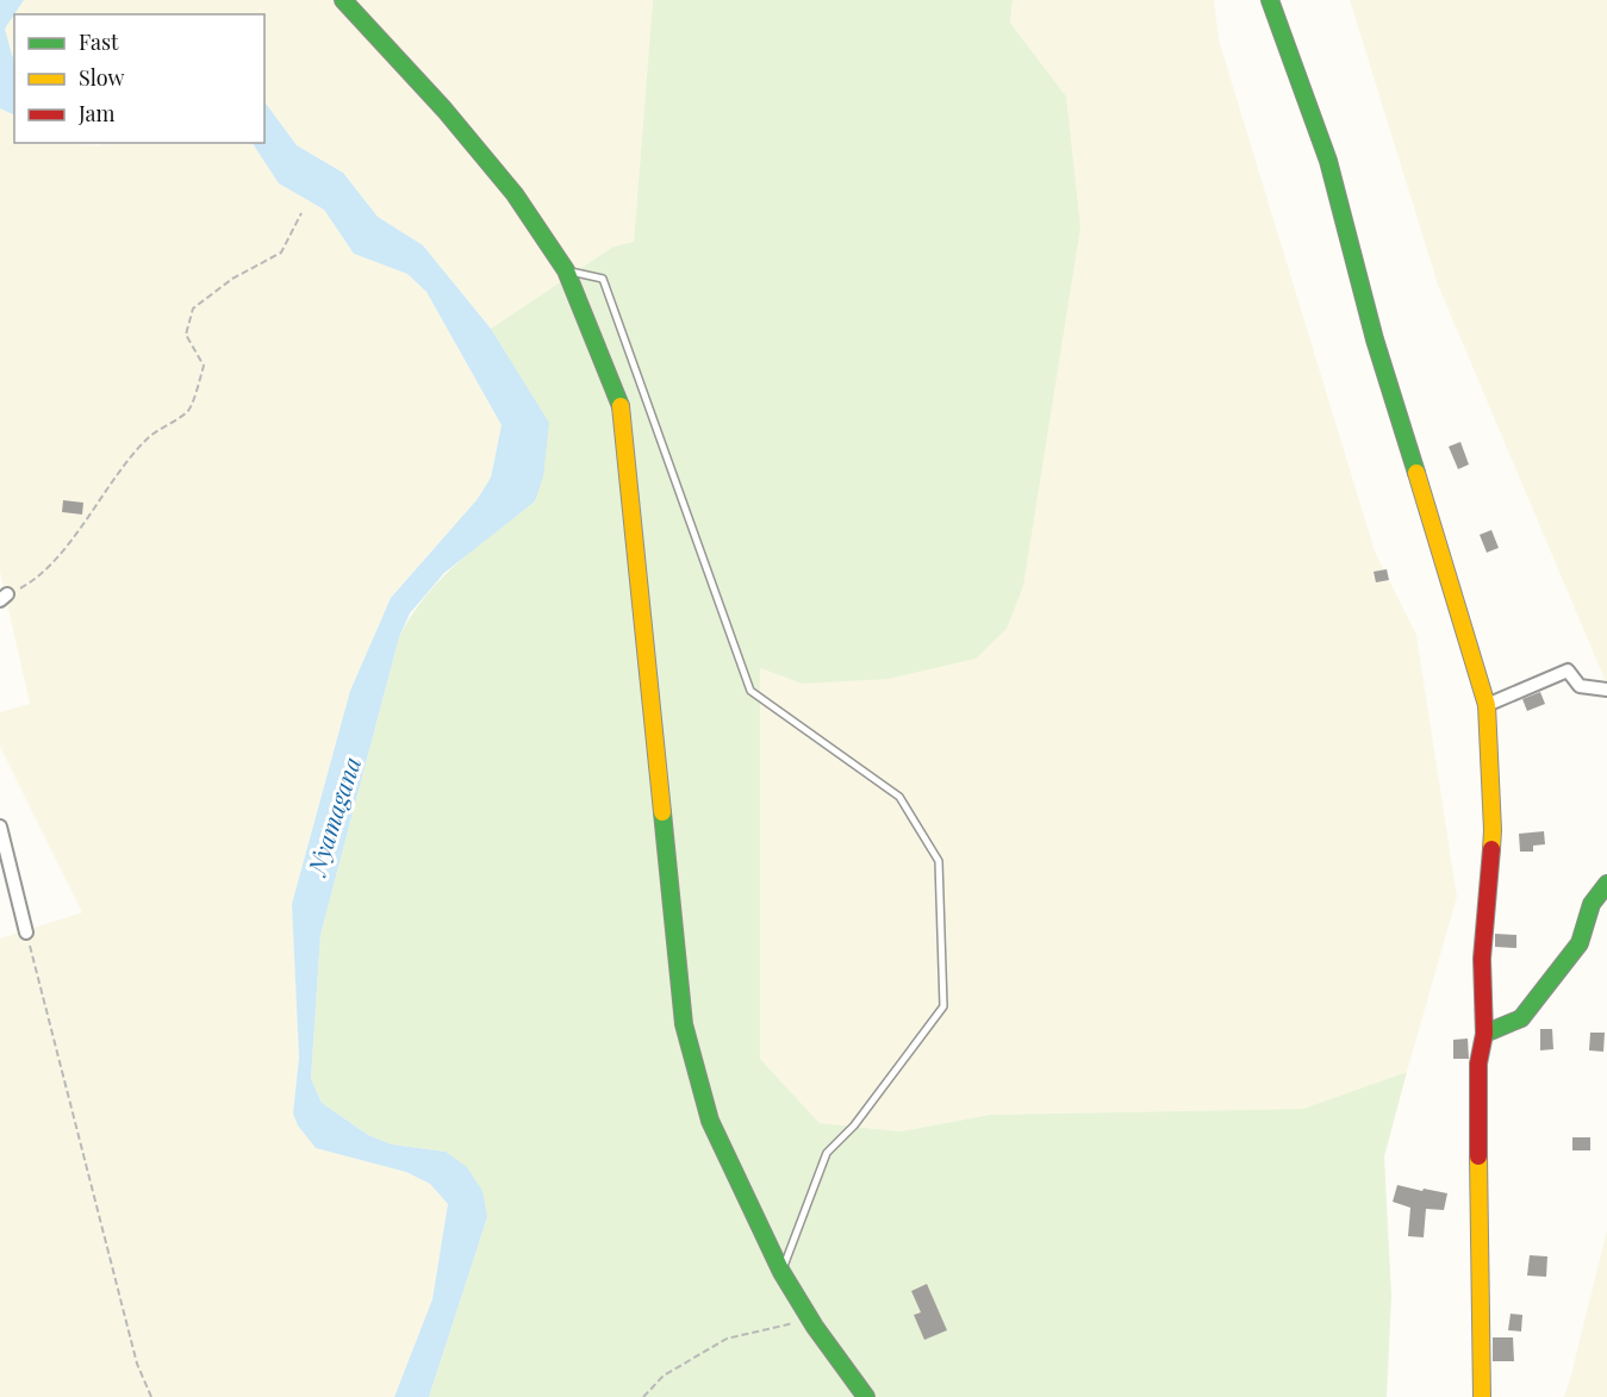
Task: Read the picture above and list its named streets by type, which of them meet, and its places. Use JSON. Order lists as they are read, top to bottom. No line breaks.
{"water":["Nyamagana"],"legend":["Fast","Slow","Jam"]}
